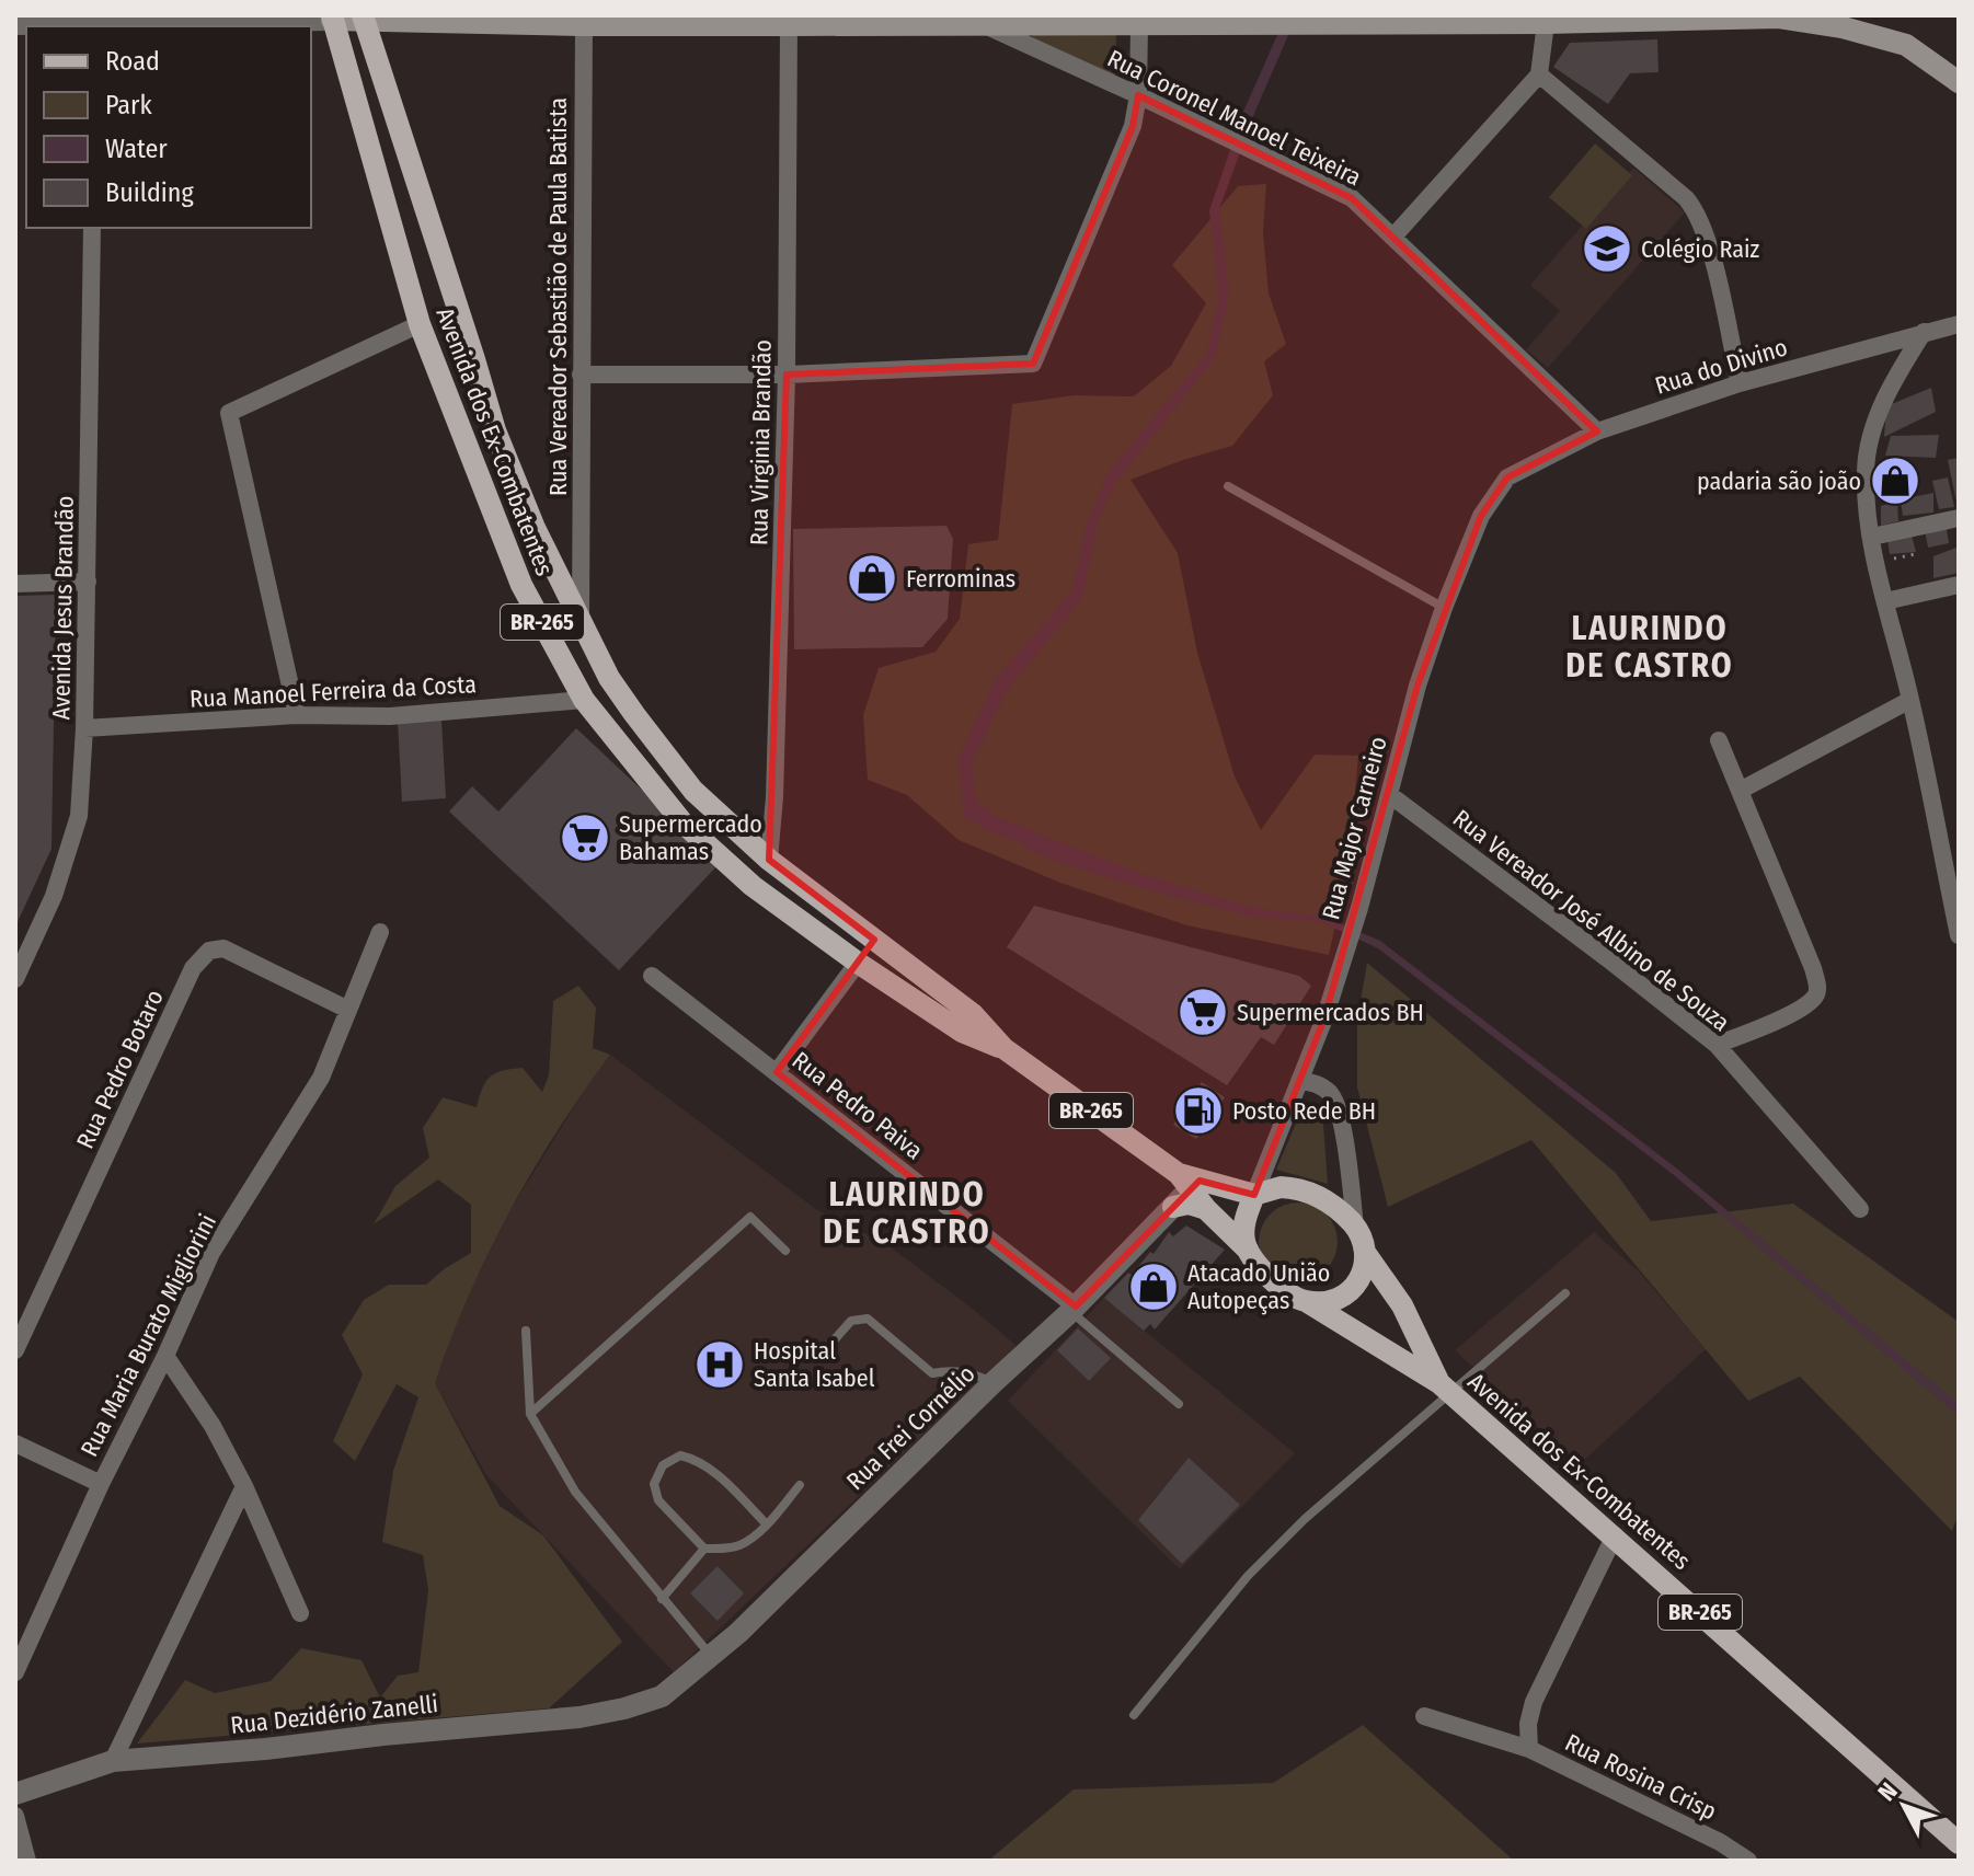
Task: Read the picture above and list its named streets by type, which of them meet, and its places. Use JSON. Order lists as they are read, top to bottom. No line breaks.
{"streets":{"main road":["Avenida dos Ex-Combatentes","BR-265"],"street":["Rua Coronel Manoel Teixeira","Rua Vereador Sebastião de Paula Batista","Rua do Divino","Rua Virginia Brandão","Avenida Jesus Brandão","Rua Manoel Ferreira da Costa","Rua Major Carneiro","Rua Vereador José Albino de Souza","Rua Pedro Botaro","Rua Pedro Paiva","Rua Maria Burato Migliorini","Rua Frei Cornélio","Rua Dezidério Zanelli","Rua Rosina Crisp"]},"crossings":[["Rua Coronel Manoel Teixeira","Rua do Divino"],["Rua Vereador Sebastião de Paula Batista","Avenida dos Ex-Combatentes"],["Rua do Divino","Rua Major Carneiro"],["Avenida dos Ex-Combatentes","Rua Virginia Brandão"],["Avenida dos Ex-Combatentes","BR-265"],["Avenida dos Ex-Combatentes","Rua Manoel Ferreira da Costa"],["Avenida dos Ex-Combatentes","Rua Major Carneiro"],["Avenida dos Ex-Combatentes","Rua Frei Cornélio"],["Avenida dos Ex-Combatentes","Rua Rosina Crisp"],["Avenida Jesus Brandão","Rua Manoel Ferreira da Costa"],["BR-265","Rua Major Carneiro"],["Rua Major Carneiro","Rua Vereador José Albino de Souza"],["Rua Pedro Botaro","Rua Maria Burato Migliorini"],["Rua Pedro Paiva","Rua Frei Cornélio"],["Rua Frei Cornélio","Rua Dezidério Zanelli"]],"districts":["LAURINDO DE CASTRO","LAURINDO DE CASTRO"],"places":{"school or university":["Colégio Raiz"],"shop":["padaria são joão","Ferrominas","Atacado União Autopeças"],"supermarket":["Supermercado Bahamas","Supermercados BH"],"fuel station":["Posto Rede BH"],"hospital":["Hospital Santa Isabel"]},"legend":["Road","Park","Water","Building"],"north":"top left"}
